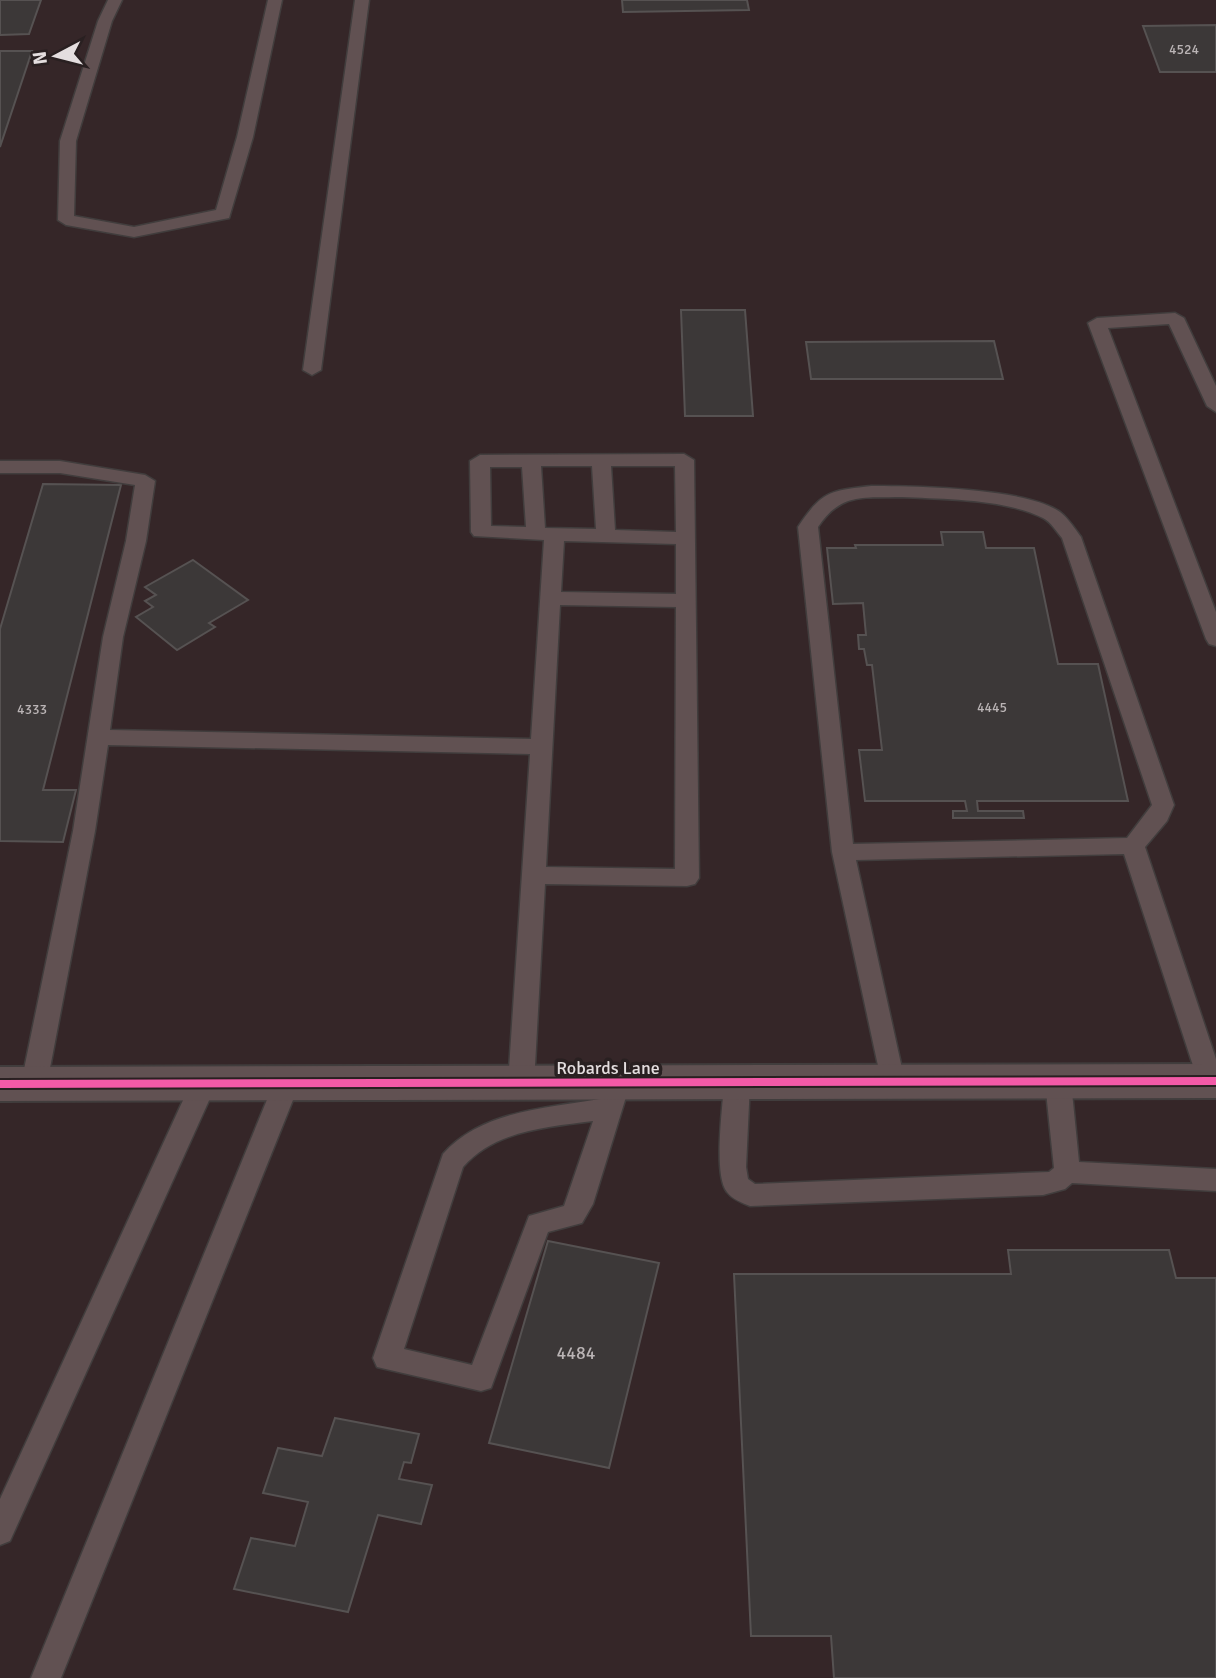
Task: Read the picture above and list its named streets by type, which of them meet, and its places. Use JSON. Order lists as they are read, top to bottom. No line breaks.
{"streets":{"street":["Robards Lane"]},"house_numbers":["4524","4445","4333","4484"],"north":"left"}
